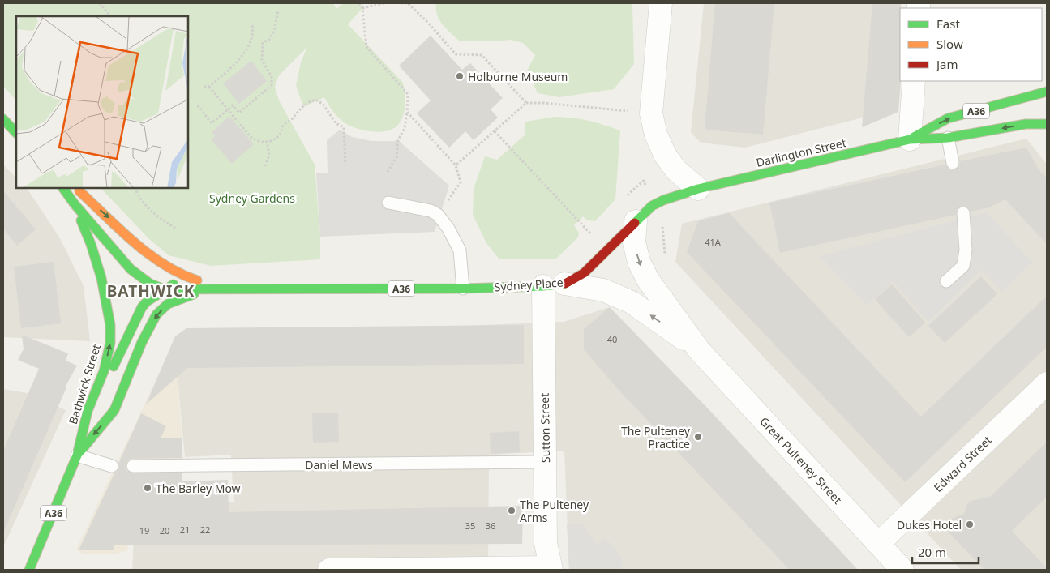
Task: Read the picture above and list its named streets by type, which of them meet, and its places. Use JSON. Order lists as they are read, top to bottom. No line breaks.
{"streets":{"highway":["A36","Darlington Street","Sydney Place","Bathwick Street"],"street":["Sutton Street","Great Pulteney Street","Edward Street"],"lane":["Daniel Mews"]},"crossings":[["A36","Sydney Place"],["A36","Bathwick Street"],["Darlington Street","Sydney Place"],["Sydney Place","Bathwick Street"],["Sydney Place","Sutton Street"],["Sydney Place","Great Pulteney Street"],["Sutton Street","Daniel Mews"],["Great Pulteney Street","Edward Street"]],"districts":["BATHWICK"],"parks":["Sydney Gardens"],"places":["Holburne Museum","The Pulteney Practice","The Barley Mow","The Pulteney Arms","Dukes Hotel"],"house_numbers":["41A","40","35","36","21","22","19","20"],"legend":["Fast","Slow","Jam"],"scale_bar":"20 m"}
